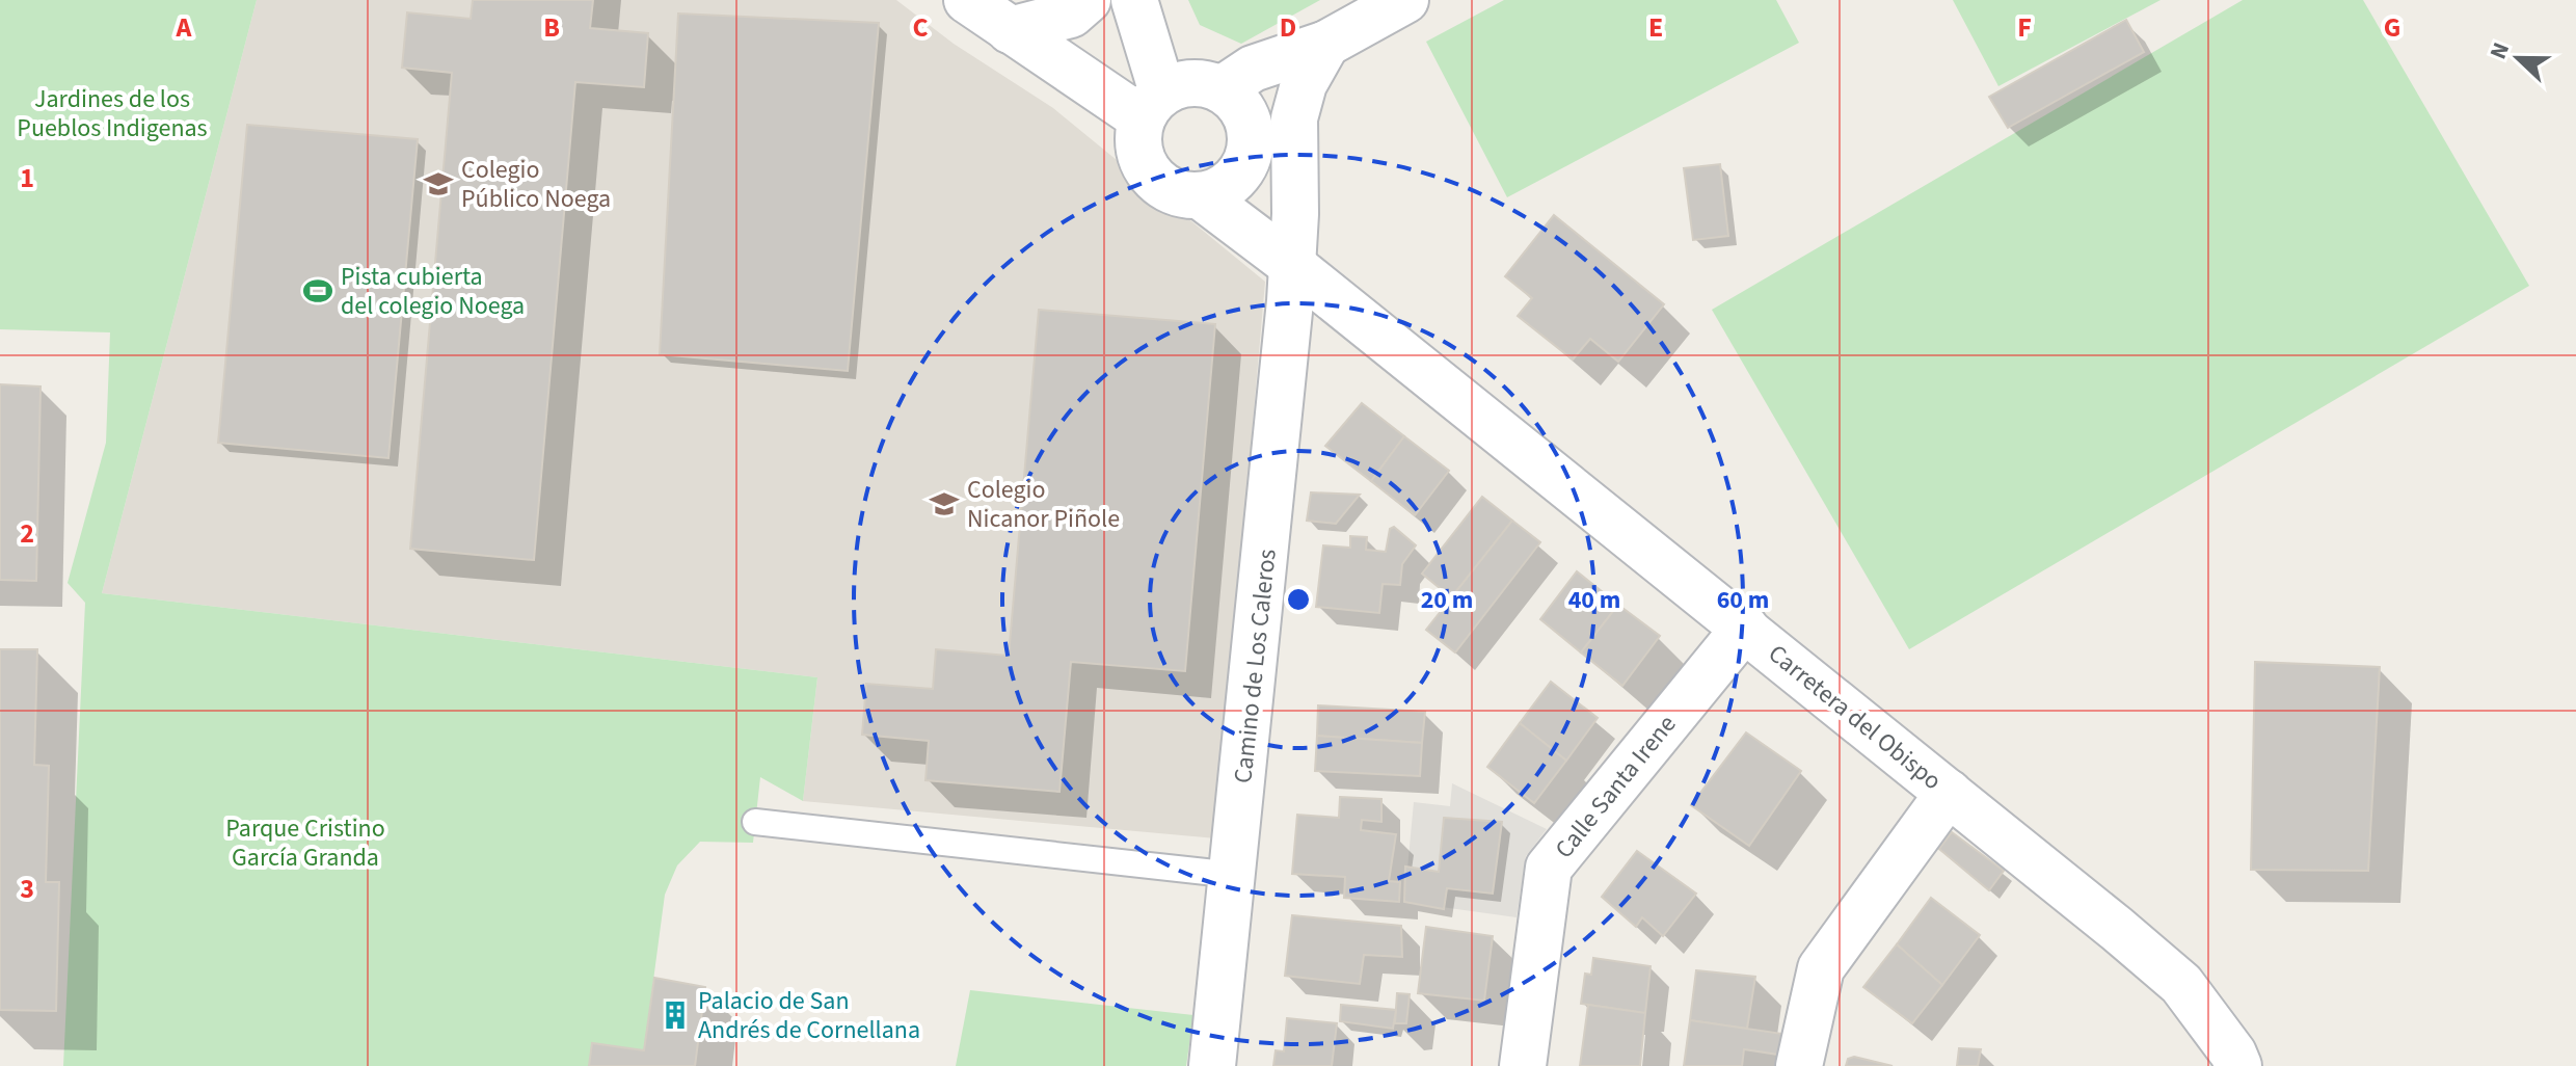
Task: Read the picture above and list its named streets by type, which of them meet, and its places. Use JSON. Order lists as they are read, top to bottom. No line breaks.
{"streets":{"street":["Camino de Los Caleros","Carretera del Obispo","Calle Santa Irene"]},"crossings":[["Camino de Los Caleros","Carretera del Obispo"],["Carretera del Obispo","Calle Santa Irene"]],"parks":["Jardines de los Pueblos Indigenas","Parque Cristino García Granda"],"places":{"school or university":["Colegio Público Noega","Colegio Nicanor Piñole"],"sports":["Pista cubierta del colegio Noega"],"building":["Palacio de San Andrés de Cornellana"]},"north":"left","grid":{"columns":["A","B","C","D","E","F","G"],"rows":["1","2","3"]},"rings":["20 m","40 m","60 m"]}
